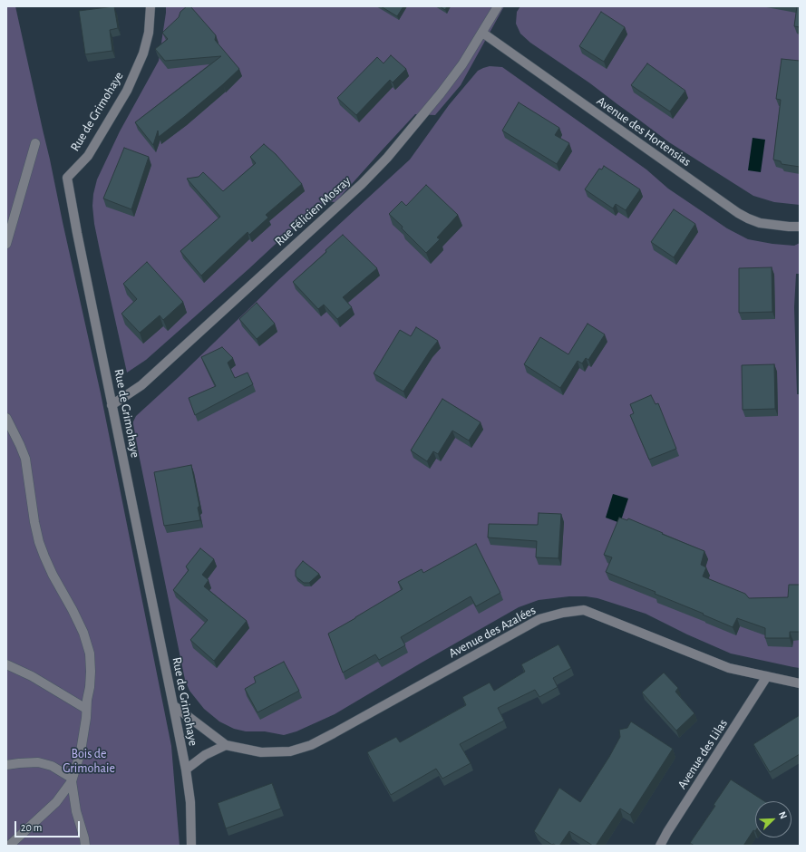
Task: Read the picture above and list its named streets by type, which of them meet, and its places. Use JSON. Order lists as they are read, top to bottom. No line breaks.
{"streets":{"street":["Rue de Grimohaye","Avenue des Hortensias","Rue Félicien Mosray","Avenue des Azalées","Avenue des Lilas"]},"crossings":[["Rue de Grimohaye","Rue Félicien Mosray"],["Rue de Grimohaye","Avenue des Azalées"],["Avenue des Hortensias","Rue Félicien Mosray"],["Avenue des Azalées","Avenue des Lilas"]],"parks":["Bois de Grimohaie"],"scale_bar":"20 m","north":"top right"}
